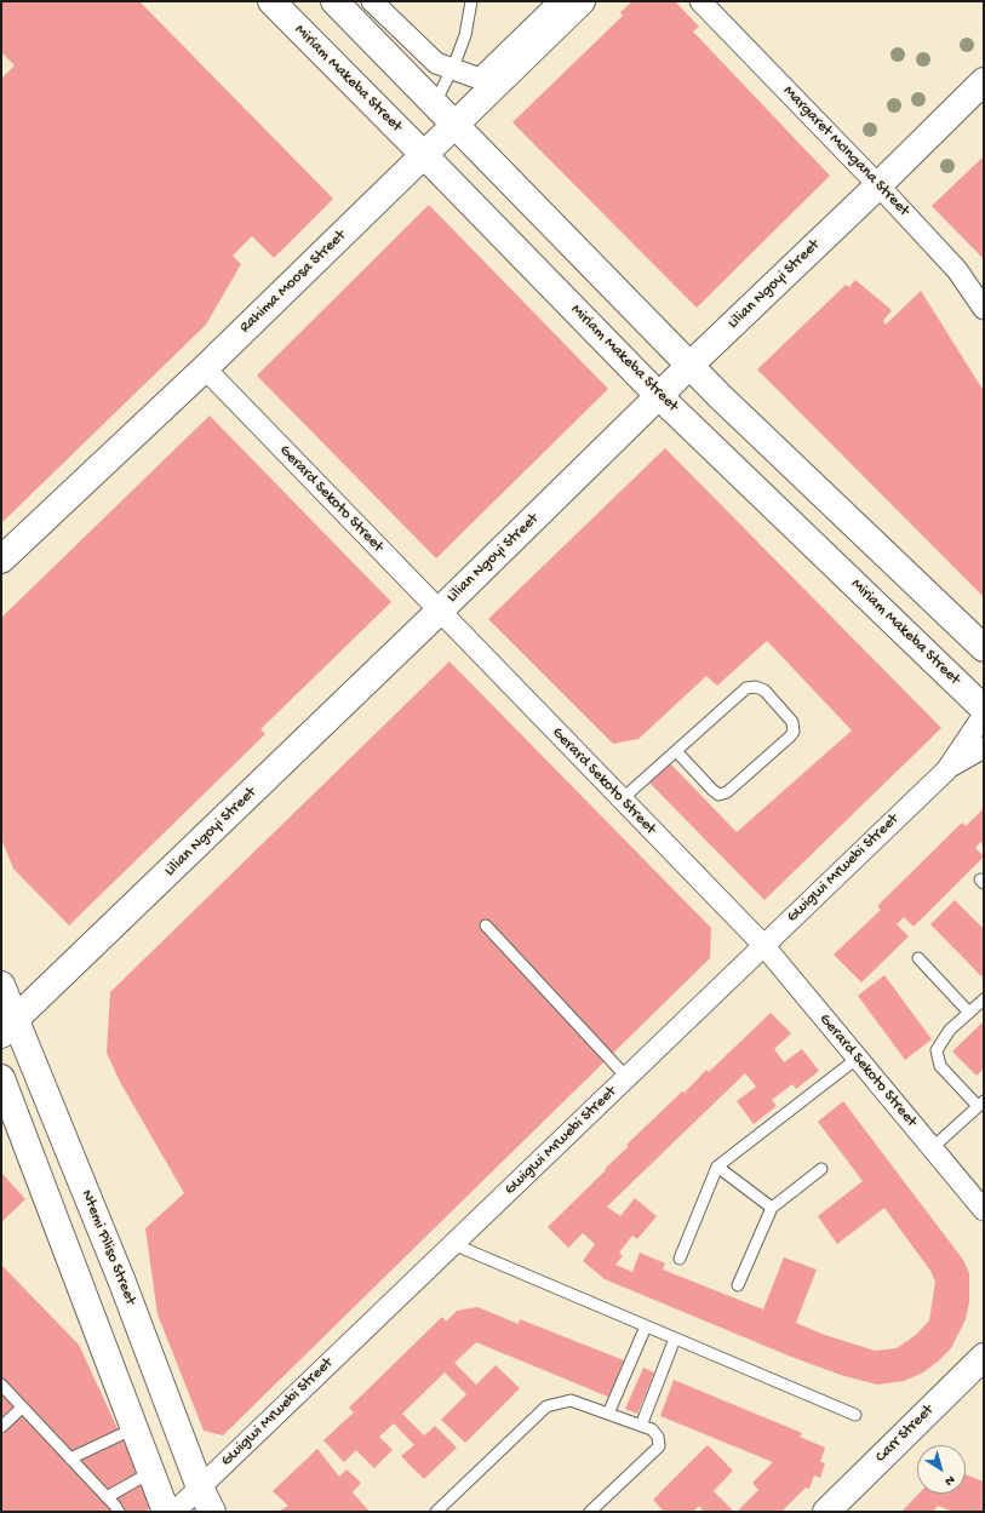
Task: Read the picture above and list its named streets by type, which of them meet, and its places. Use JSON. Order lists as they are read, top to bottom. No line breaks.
{"streets":{"street":["Miriam Makeba Street","Margaret McIngana Street","Rahima Moosa Street","Lilian Ngoyi Street","Gerard Sekoto Street","Gwigwi Mrwebi Street","Ntemi Piliso Street","Carr Street"]},"crossings":[["Miriam Makeba Street","Rahima Moosa Street"],["Miriam Makeba Street","Lilian Ngoyi Street"],["Margaret McIngana Street","Lilian Ngoyi Street"],["Rahima Moosa Street","Gerard Sekoto Street"],["Lilian Ngoyi Street","Gerard Sekoto Street"],["Lilian Ngoyi Street","Ntemi Piliso Street"],["Gerard Sekoto Street","Gwigwi Mrwebi Street"],["Gwigwi Mrwebi Street","Ntemi Piliso Street"]],"north":"bottom right"}
